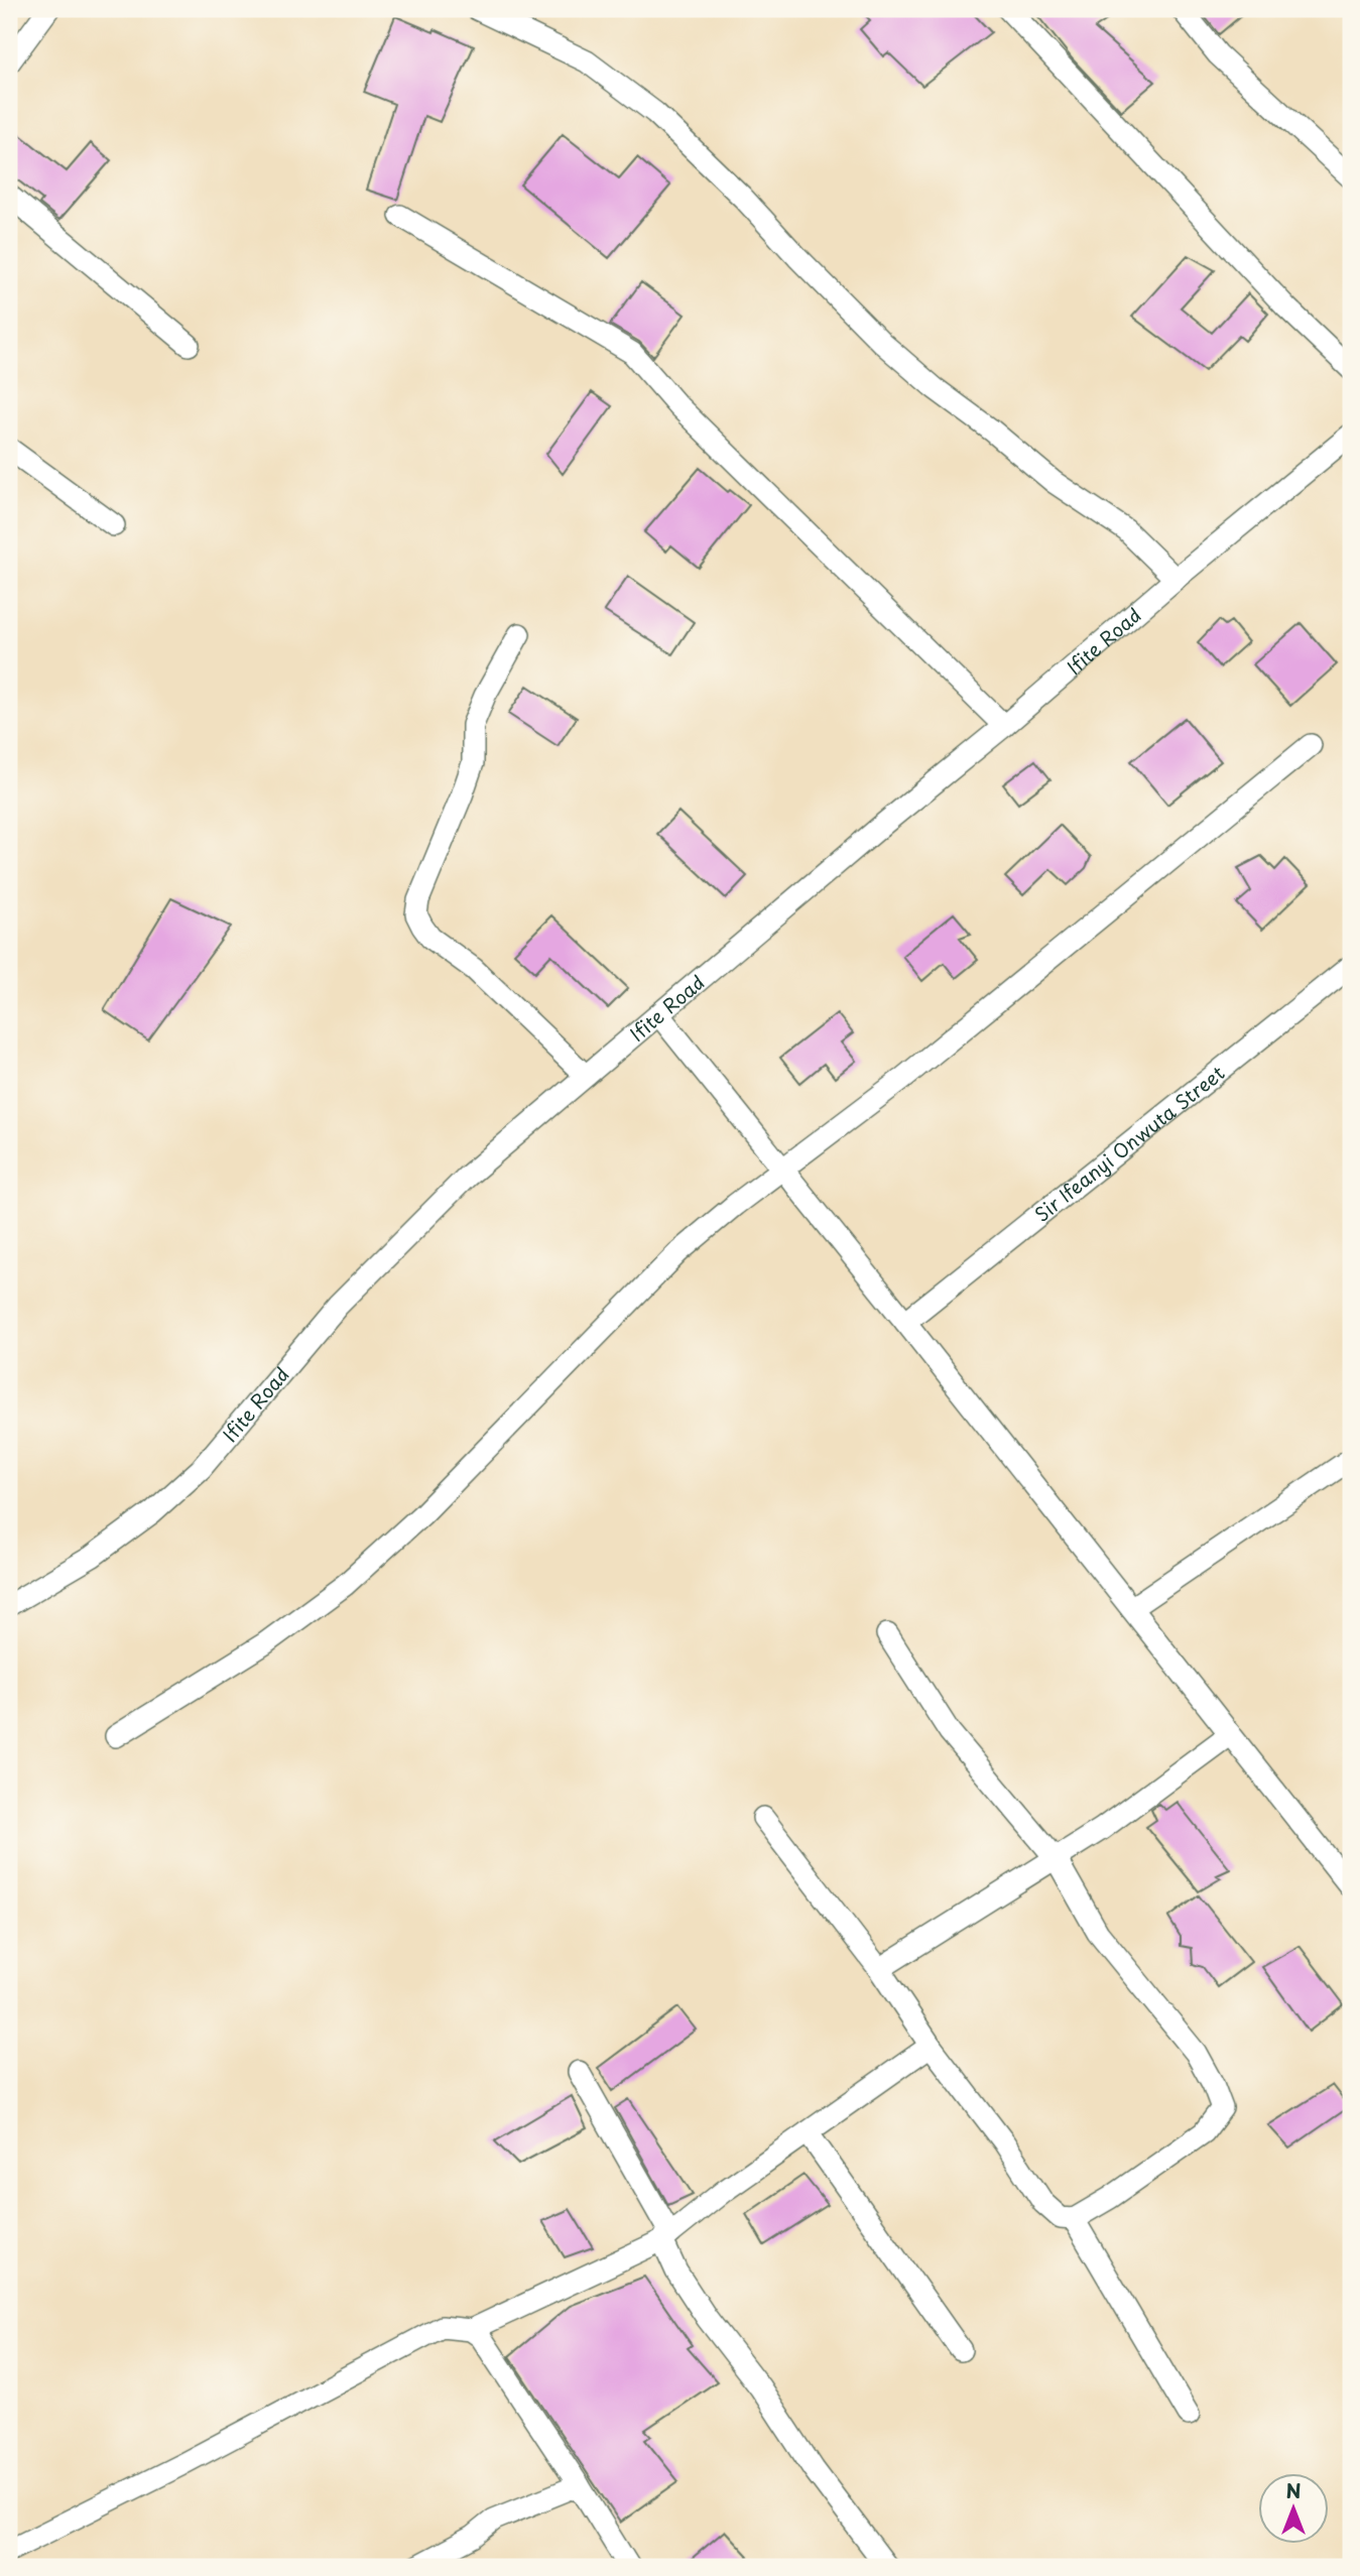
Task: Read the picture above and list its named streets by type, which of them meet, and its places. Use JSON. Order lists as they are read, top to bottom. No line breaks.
{"streets":{"street":["Ifite Road","Sir Ifeanyi Onwuta Street"]},"north":"top"}
